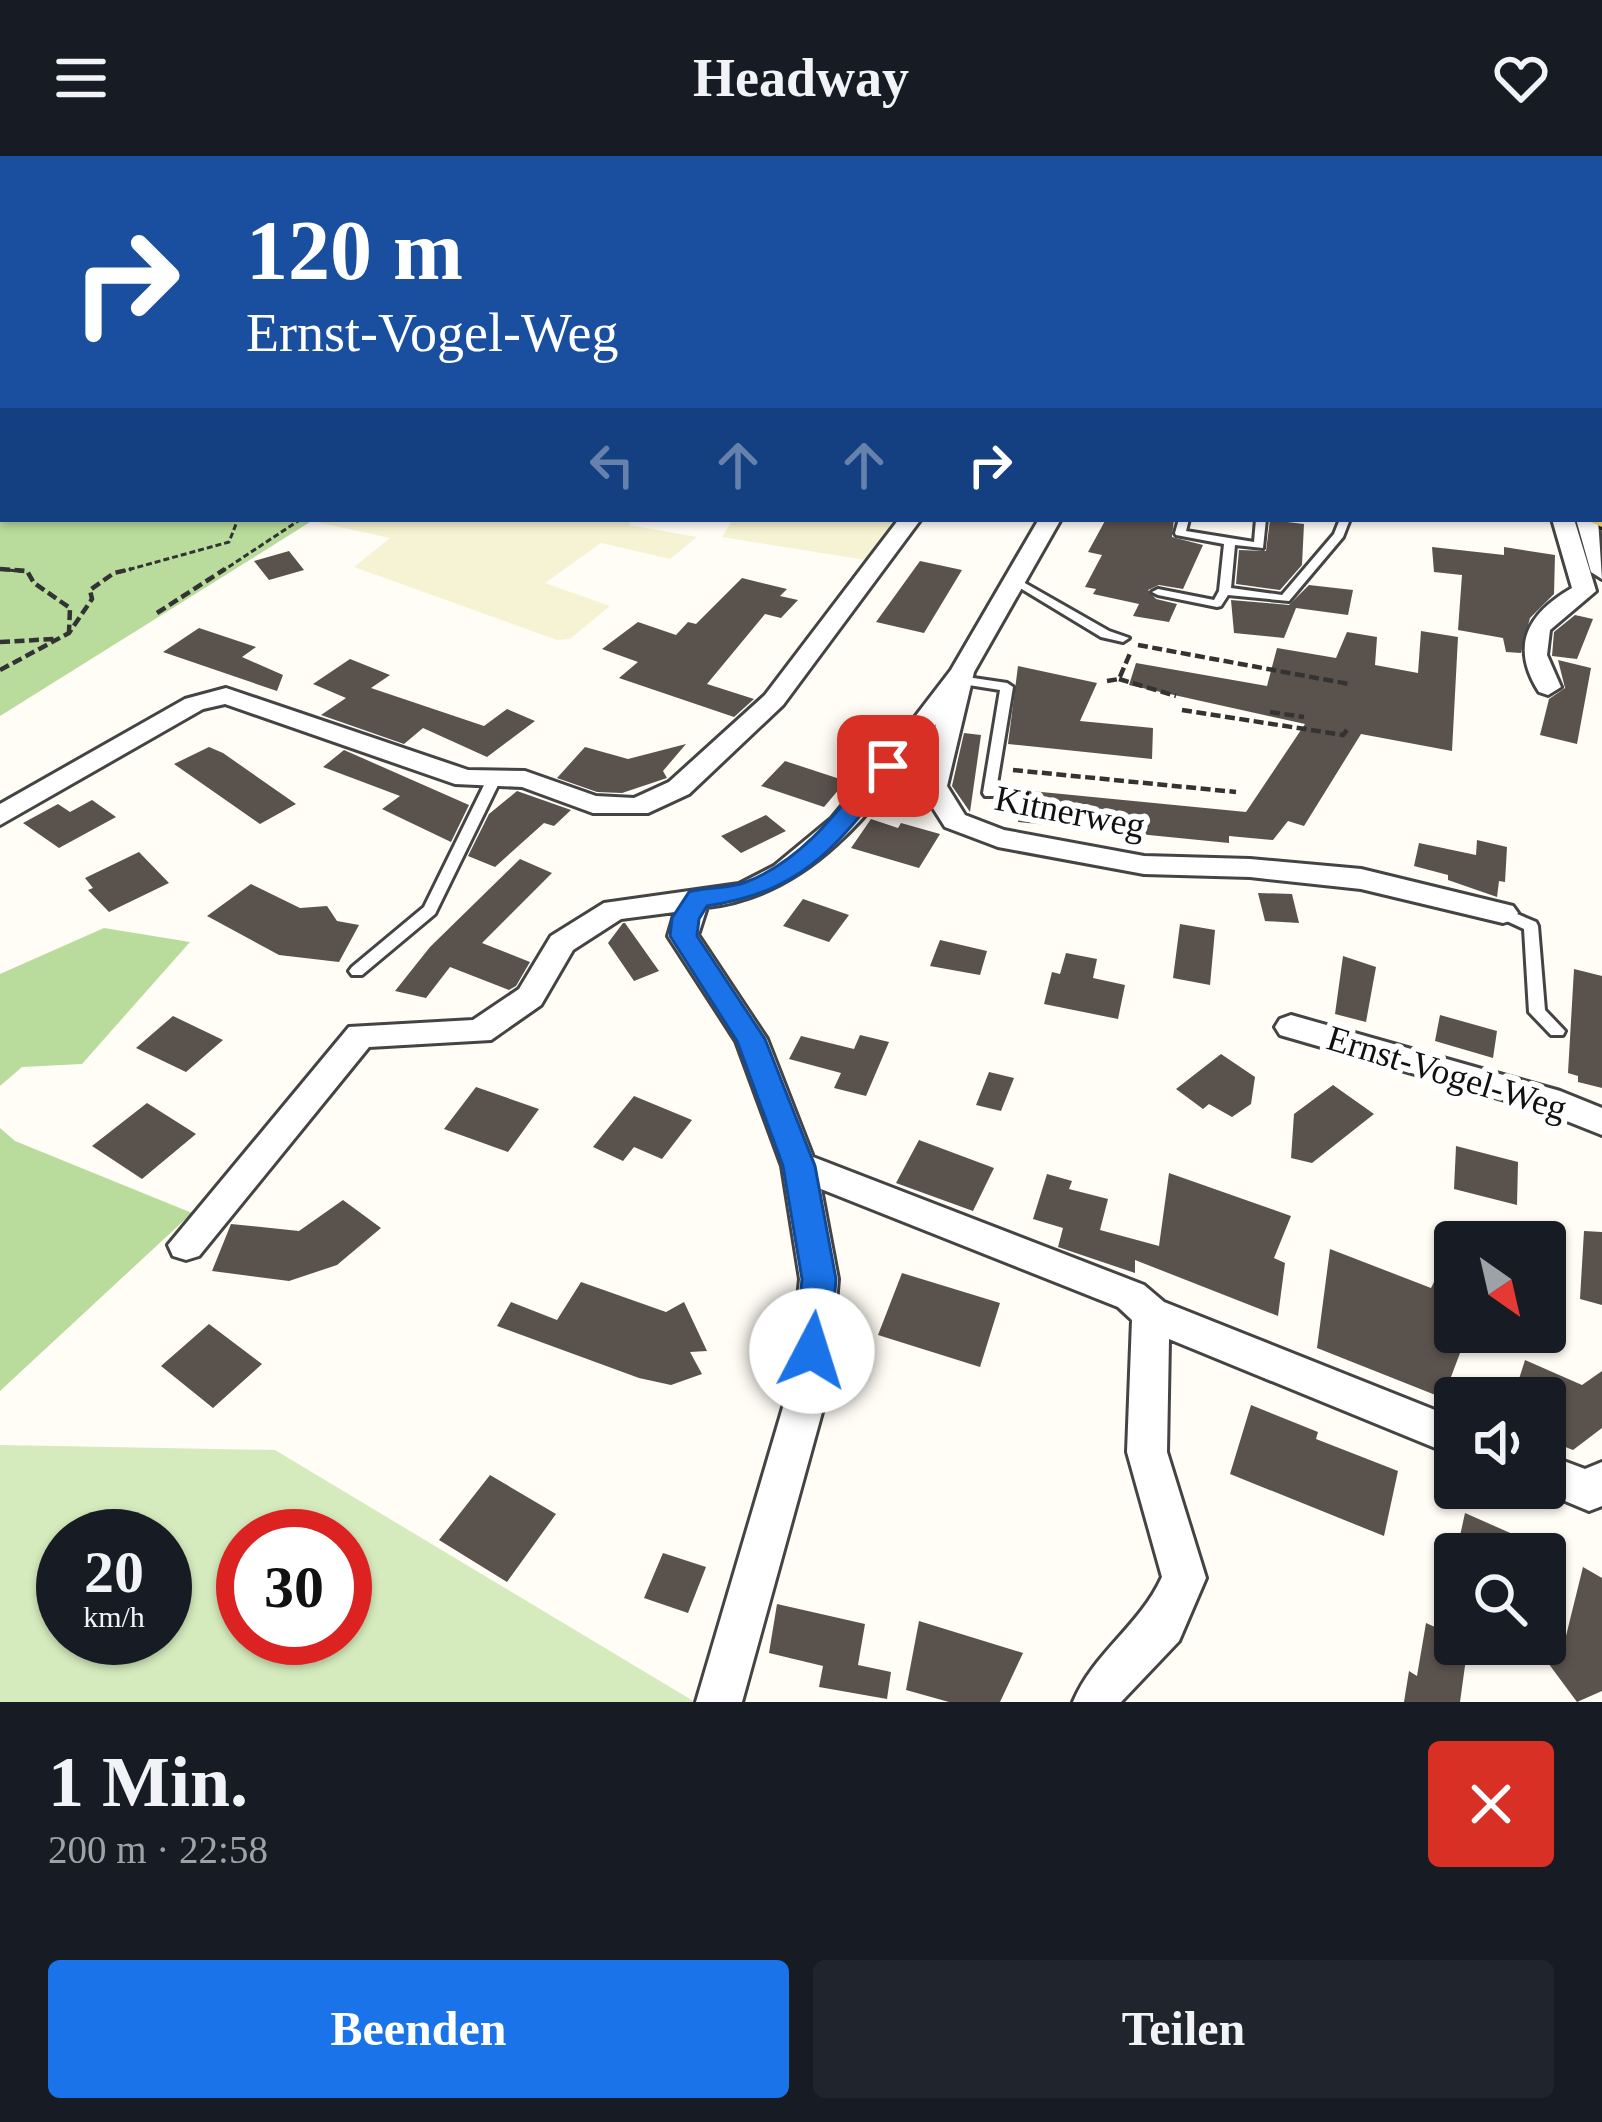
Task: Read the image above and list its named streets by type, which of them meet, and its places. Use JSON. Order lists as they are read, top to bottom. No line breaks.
{"streets":{"street":["Kitnerweg","Ernst-Vogel-Weg"]},"north":"bottom right","page":{"header":"Headway","turn":["120 m","Ernst-Vogel-Weg"],"speed":"20 km/h","limit":"30","heading":["1 Min.","200 m · 22:58"],"buttons":["Beenden","Teilen"]}}
